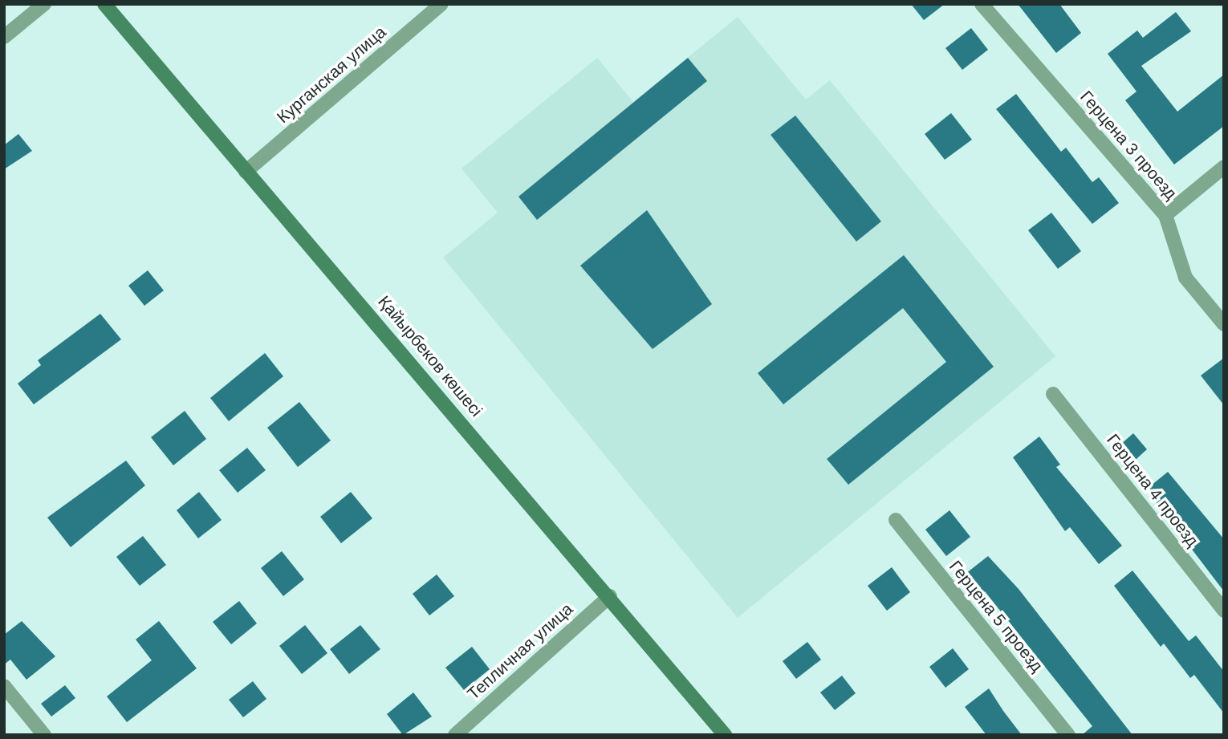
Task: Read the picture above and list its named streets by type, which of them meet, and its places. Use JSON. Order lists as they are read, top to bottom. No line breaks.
{"streets":{"main road":["Қайырбеков көшесі"],"street":["Курганская улица","Герцена 3 проезд","Герцена 4 проезд","Герцена 5 проезд","Тепличная улица"]},"crossings":[["Курганская улица","Қайырбеков көшесі"],["Қайырбеков көшесі","Тепличная улица"]]}
